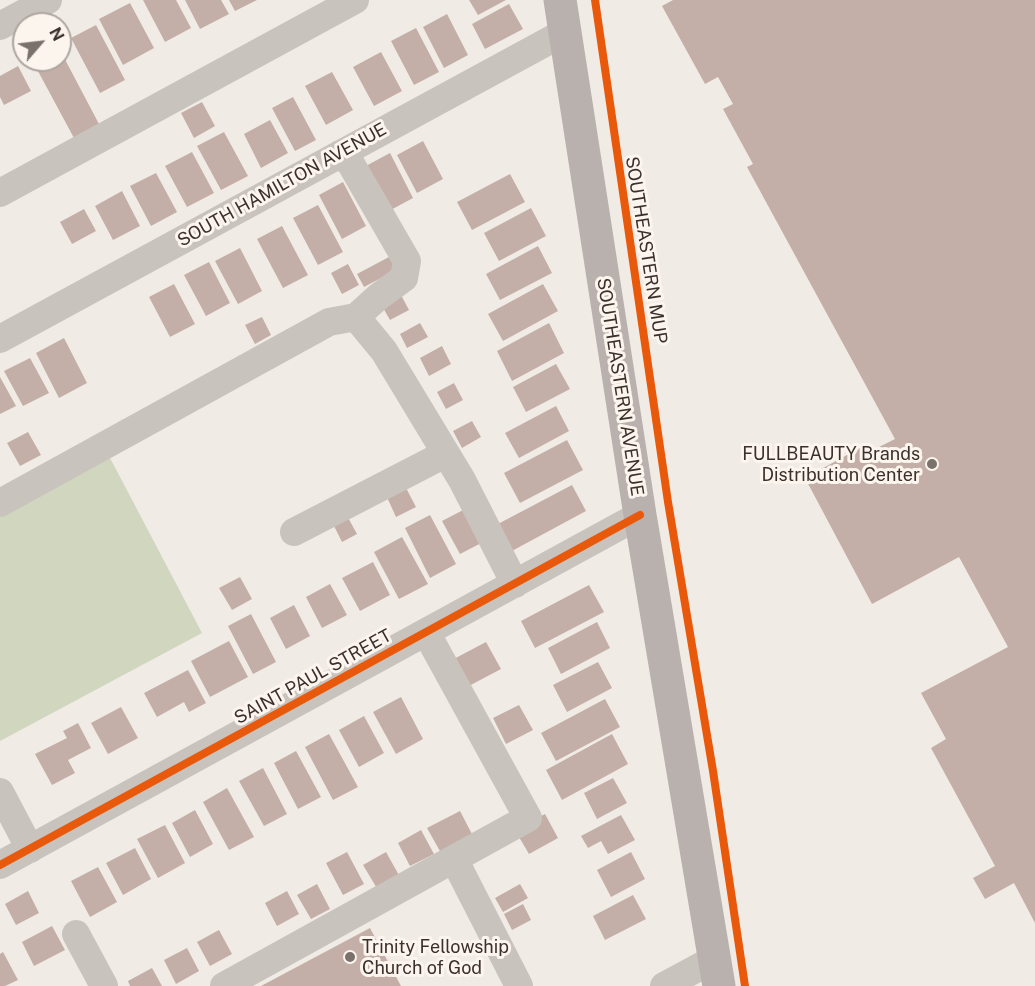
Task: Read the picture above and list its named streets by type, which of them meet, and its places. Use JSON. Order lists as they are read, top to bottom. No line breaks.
{"streets":{"main road":["SOUTHEASTERN AVENUE"],"street":["SOUTH HAMILTON AVENUE","SAINT PAUL STREET"],"cycle path":["SOUTHEASTERN MUP"]},"crossings":[["SOUTH HAMILTON AVENUE","SOUTHEASTERN AVENUE"],["SOUTHEASTERN AVENUE","SAINT PAUL STREET"]],"places":["FULLBEAUTY Brands Distribution Center","Trinity Fellowship Church of God"],"north":"top right"}
